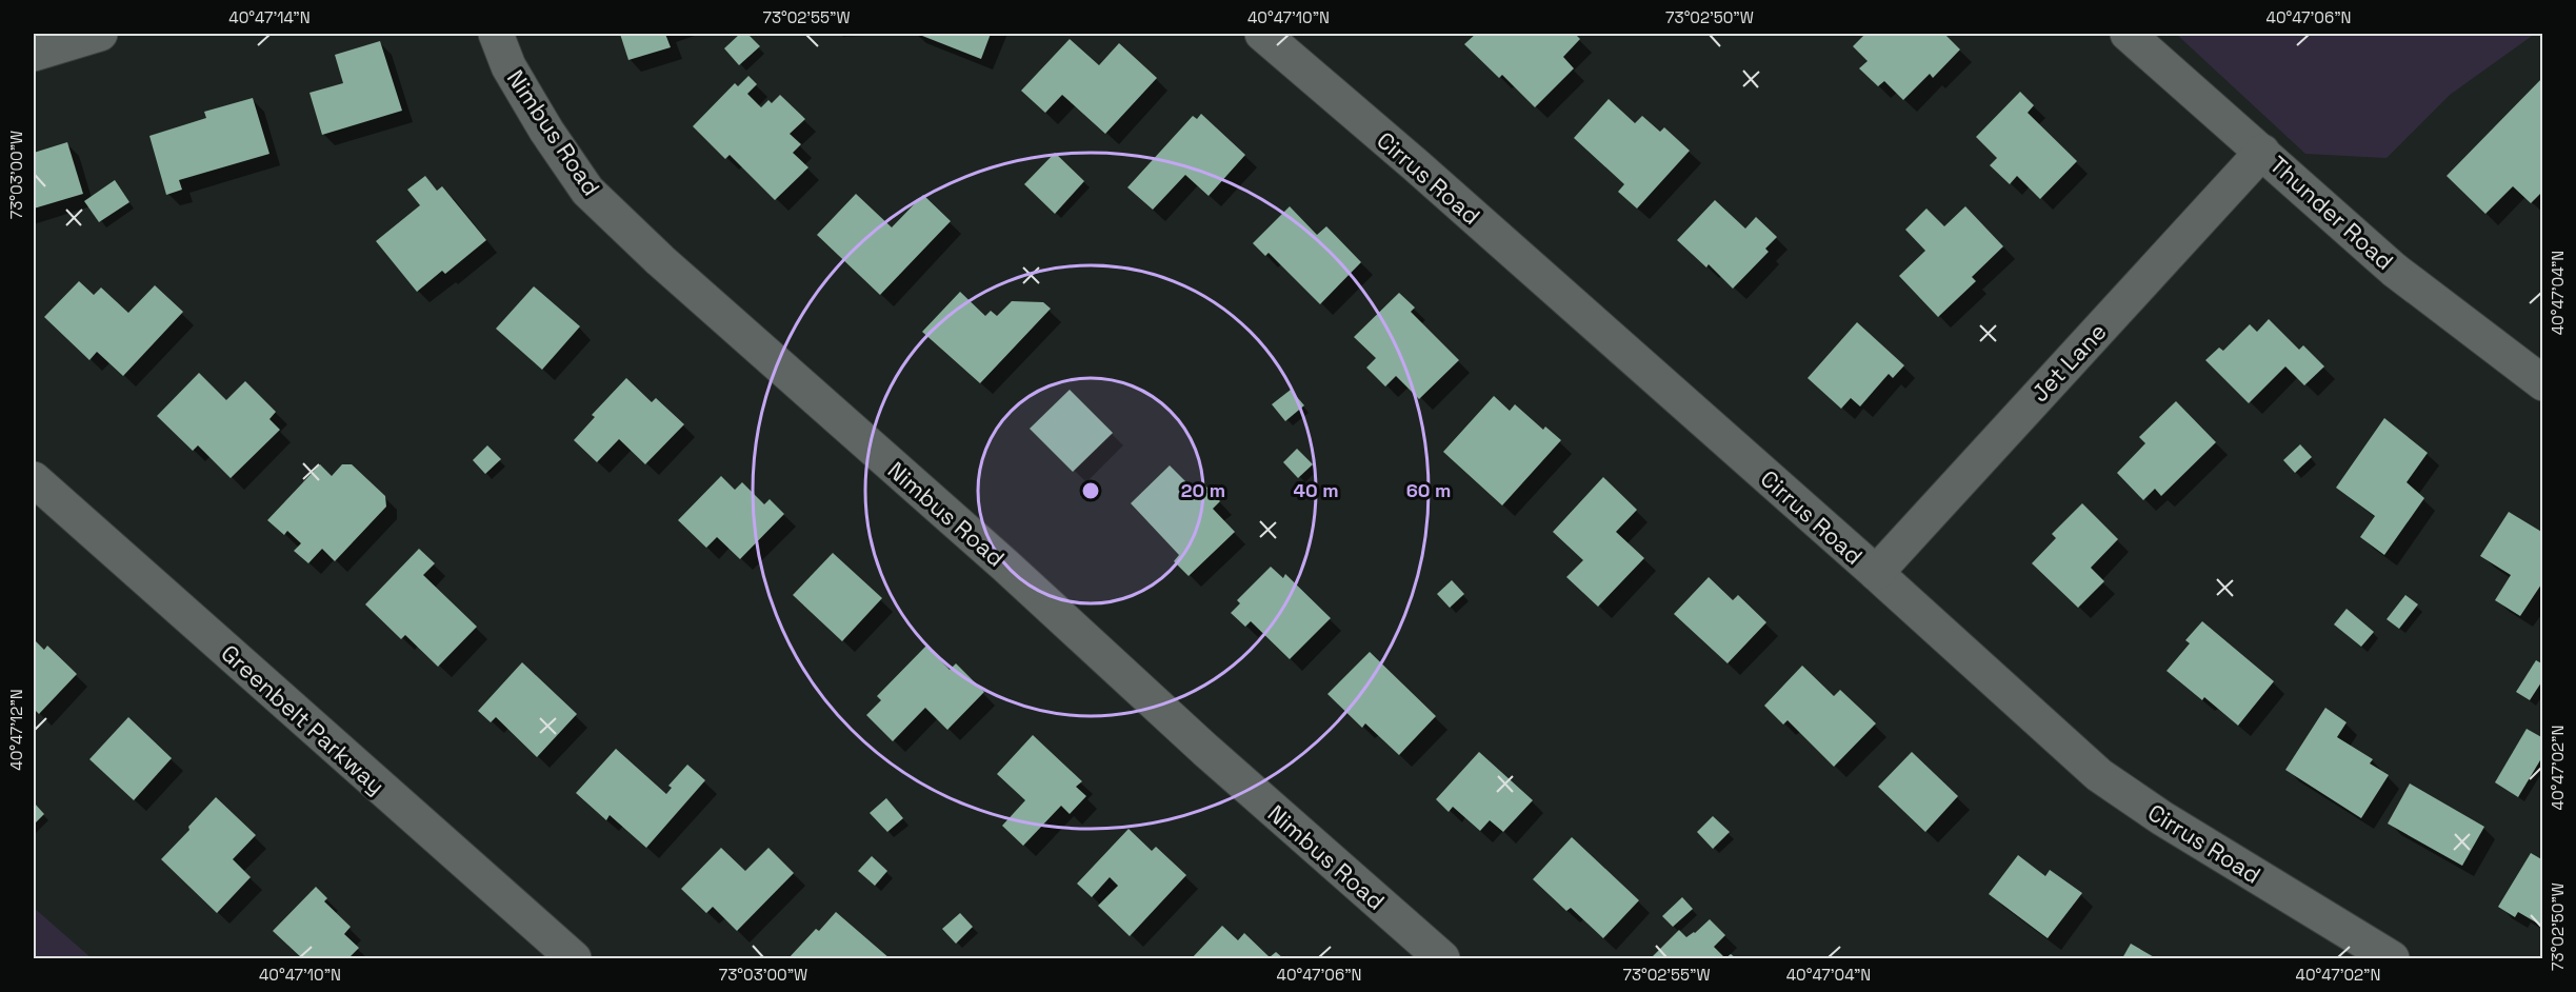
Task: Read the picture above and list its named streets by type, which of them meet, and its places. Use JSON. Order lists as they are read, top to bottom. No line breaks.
{"streets":{"street":["Nimbus Road","Cirrus Road","Thunder Road","Jet Lane","Greenbelt Parkway"]},"crossings":[["Cirrus Road","Jet Lane"],["Thunder Road","Jet Lane"]],"coordinates":["40°47'14\"N","73°02'55\"W","40°47'10\"N","73°02'50\"W","40°47'06\"N","73°03'00\"W","40°47'04\"N","40°47'12\"N","40°47'02\"N"],"rings":["20 m","40 m","60 m"]}
